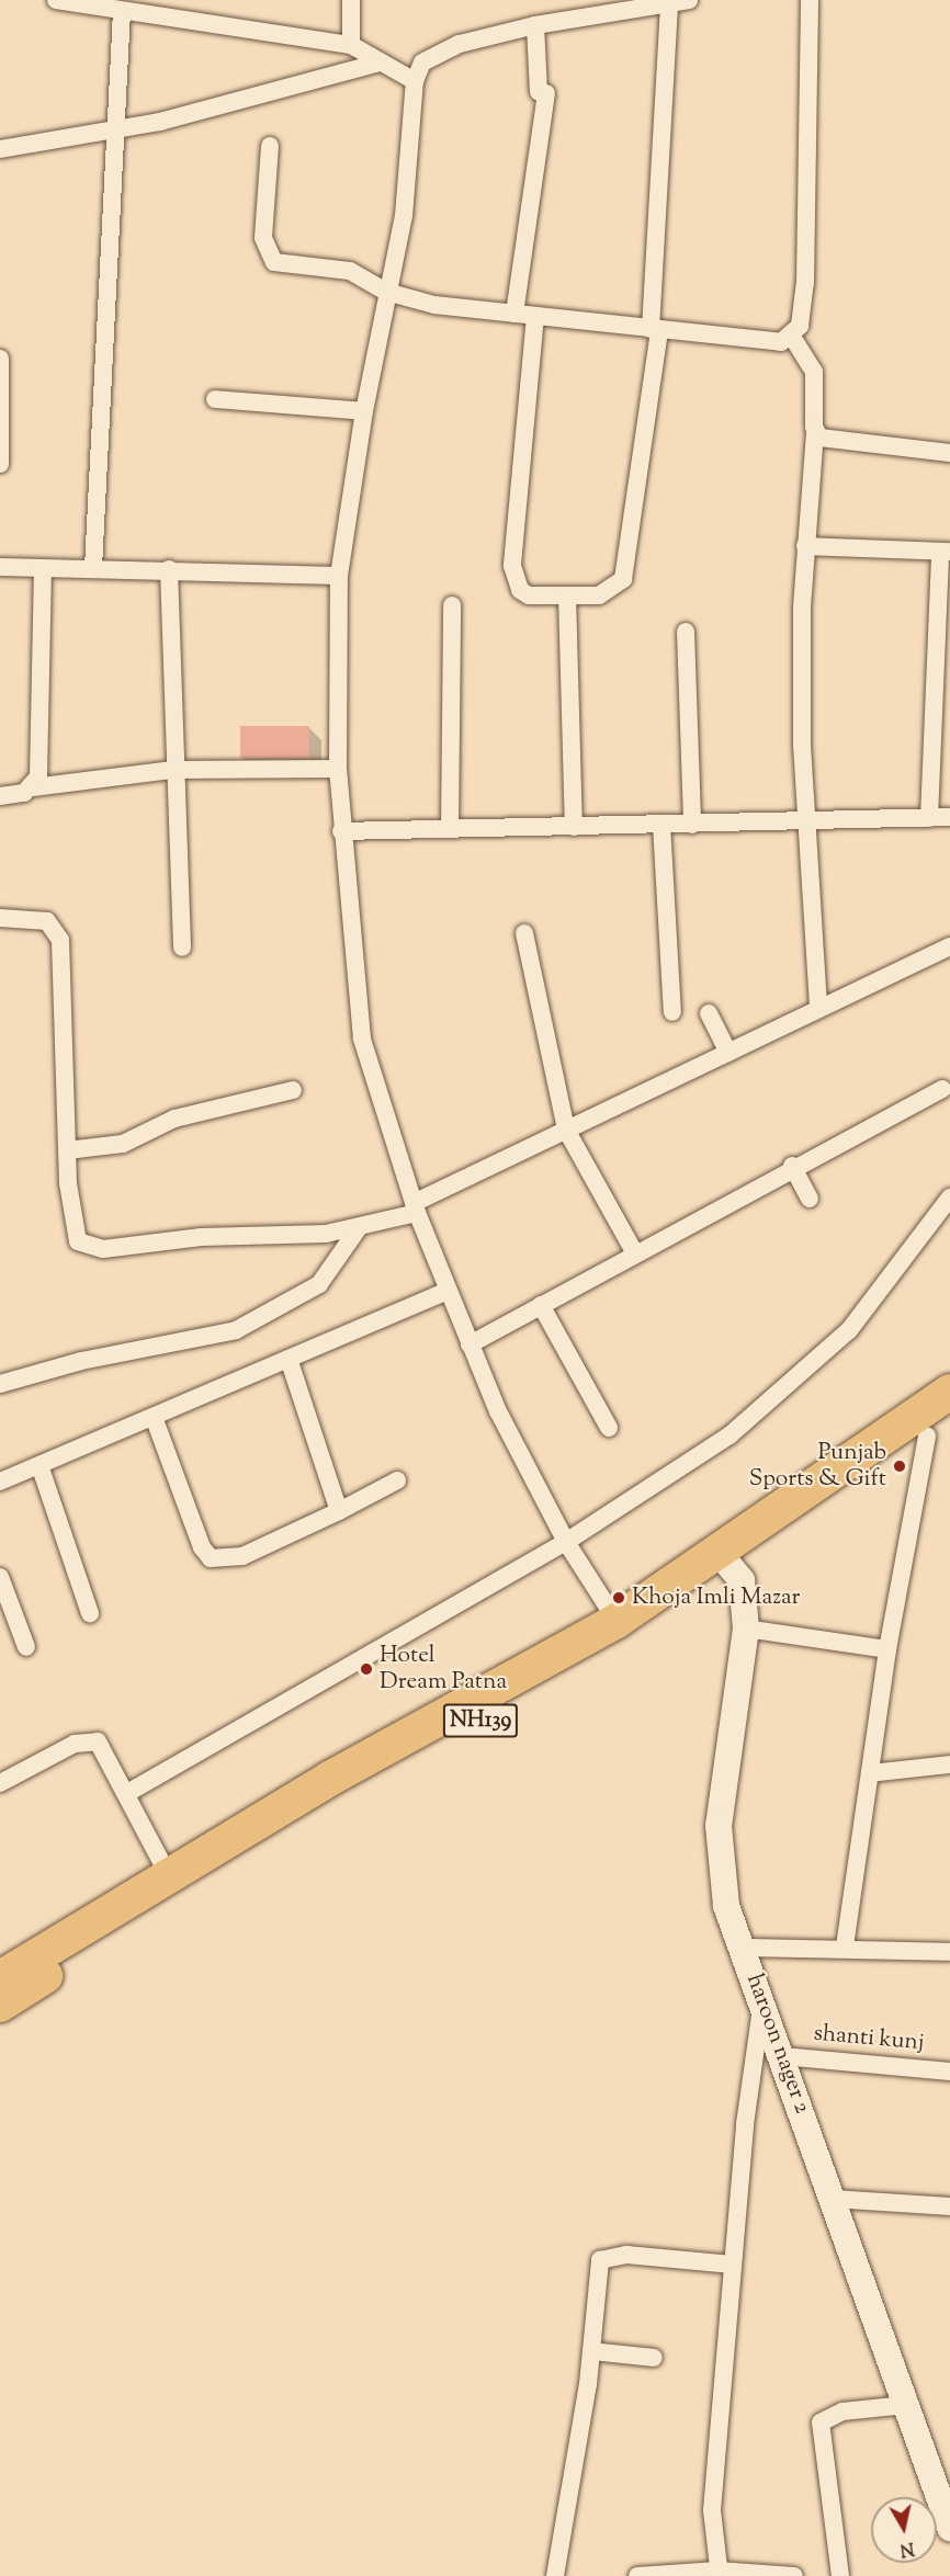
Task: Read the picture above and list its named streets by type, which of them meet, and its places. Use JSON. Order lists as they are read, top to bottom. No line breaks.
{"streets":{"highway":["NH139"],"street":["shanti kunj","haroon nager 2"]},"crossings":[["NH139","haroon nager 2"],["shanti kunj","haroon nager 2"]],"places":["Punjab Sports & Gift","Khoja Imli Mazar","Hotel Dream Patna"],"north":"bottom"}
